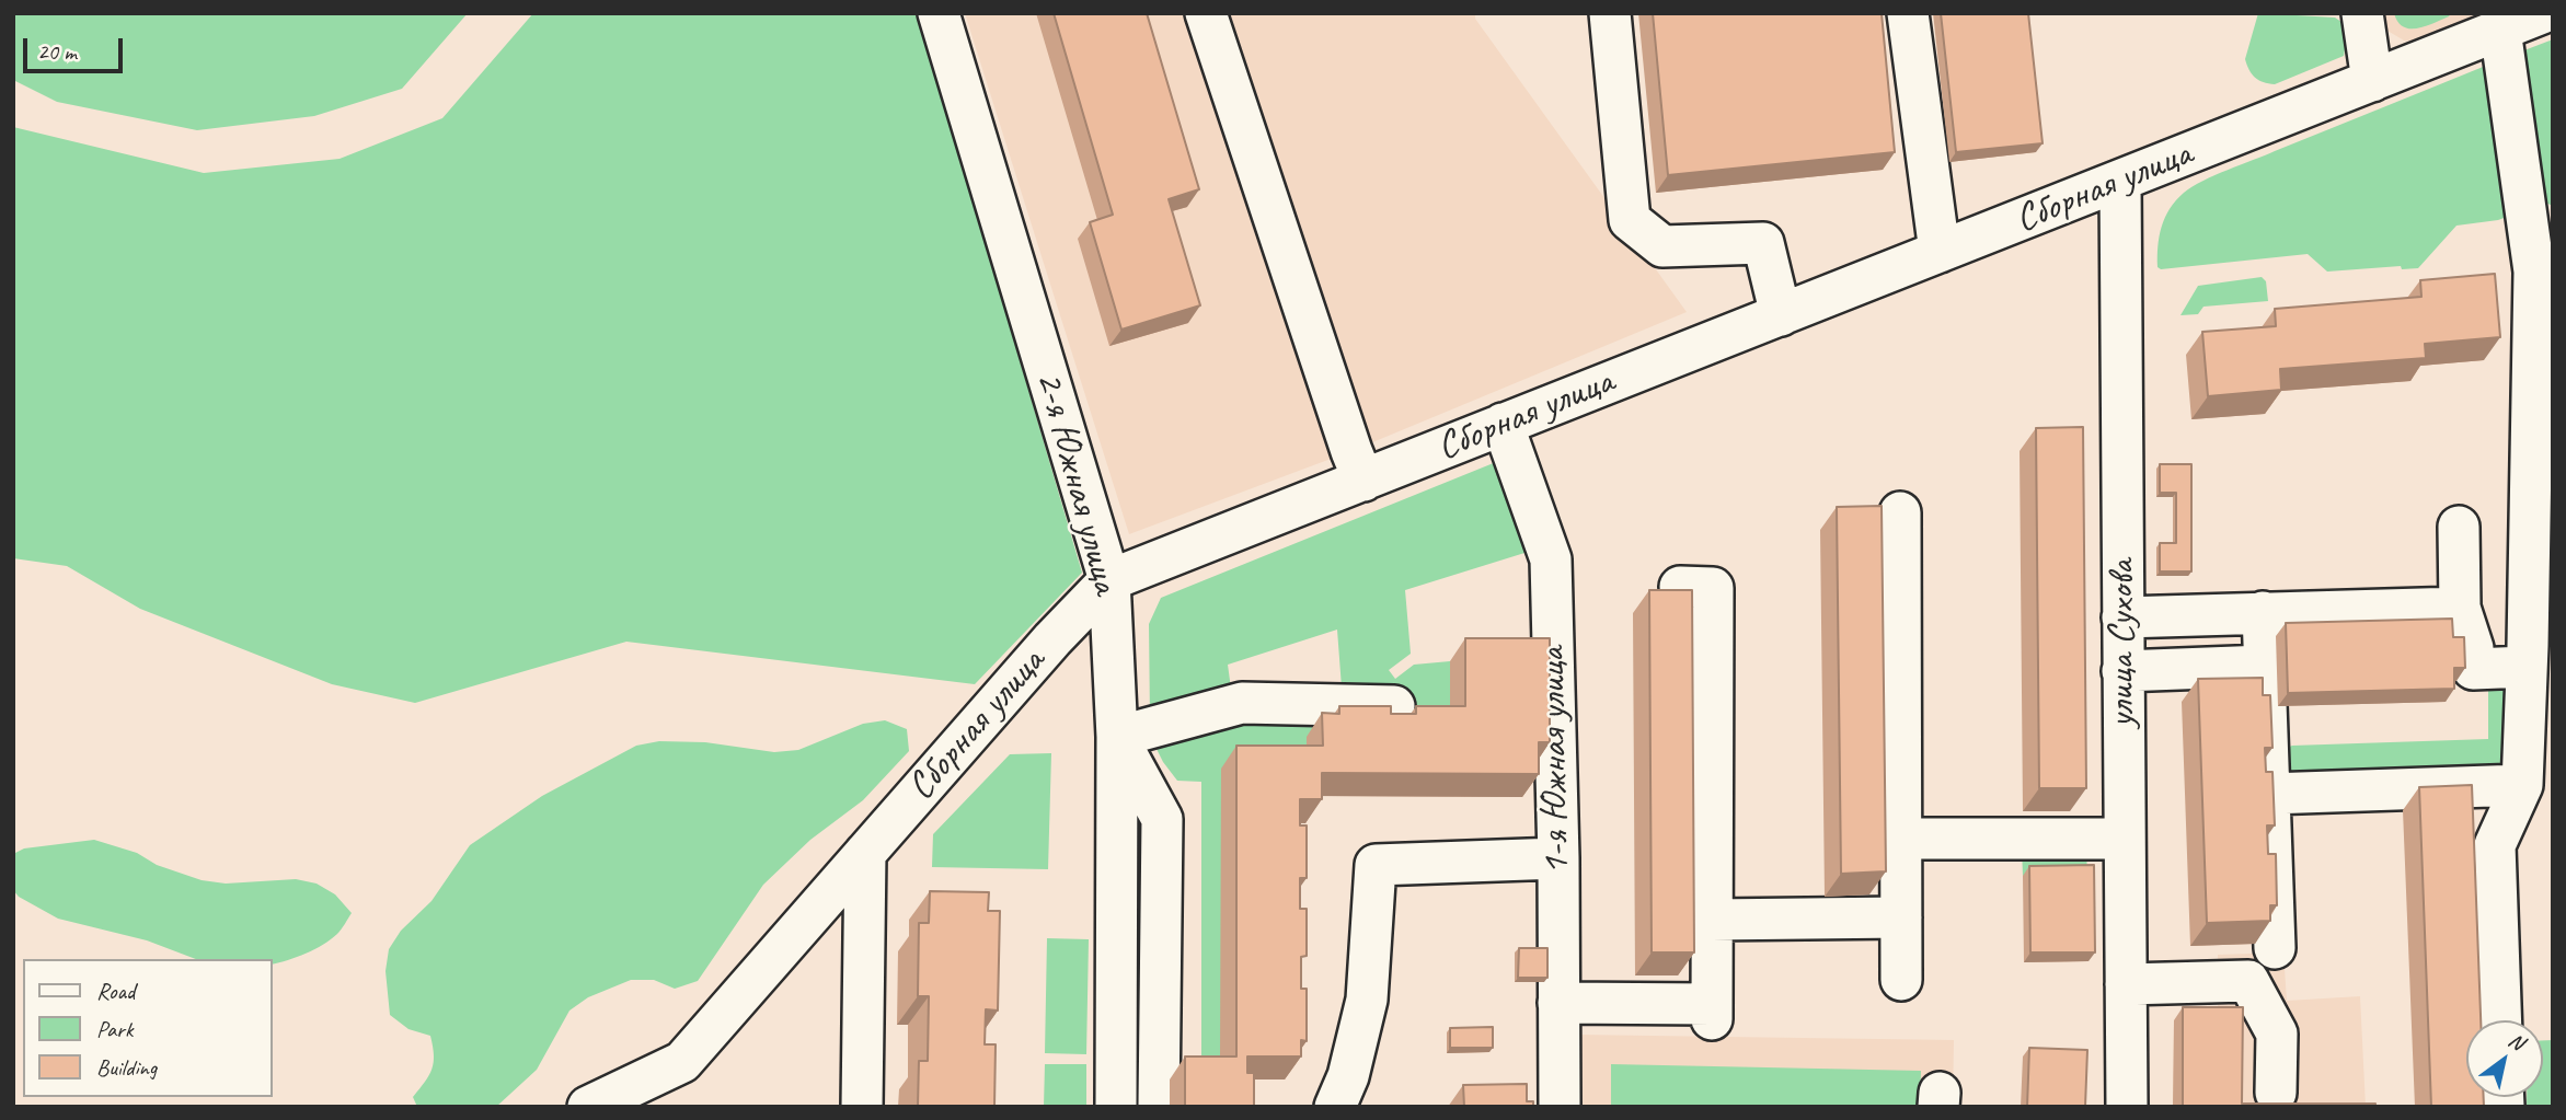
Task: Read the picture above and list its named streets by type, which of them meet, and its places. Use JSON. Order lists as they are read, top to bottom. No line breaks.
{"streets":{"street":["Сборная улица","2-я Южная улица","улица Сухова","1-я Южная улица"]},"crossings":[["Сборная улица","2-я Южная улица"],["Сборная улица","улица Сухова"],["Сборная улица","1-я Южная улица"]],"legend":["Road","Park","Building"],"scale_bar":"20 m","north":"top right"}
